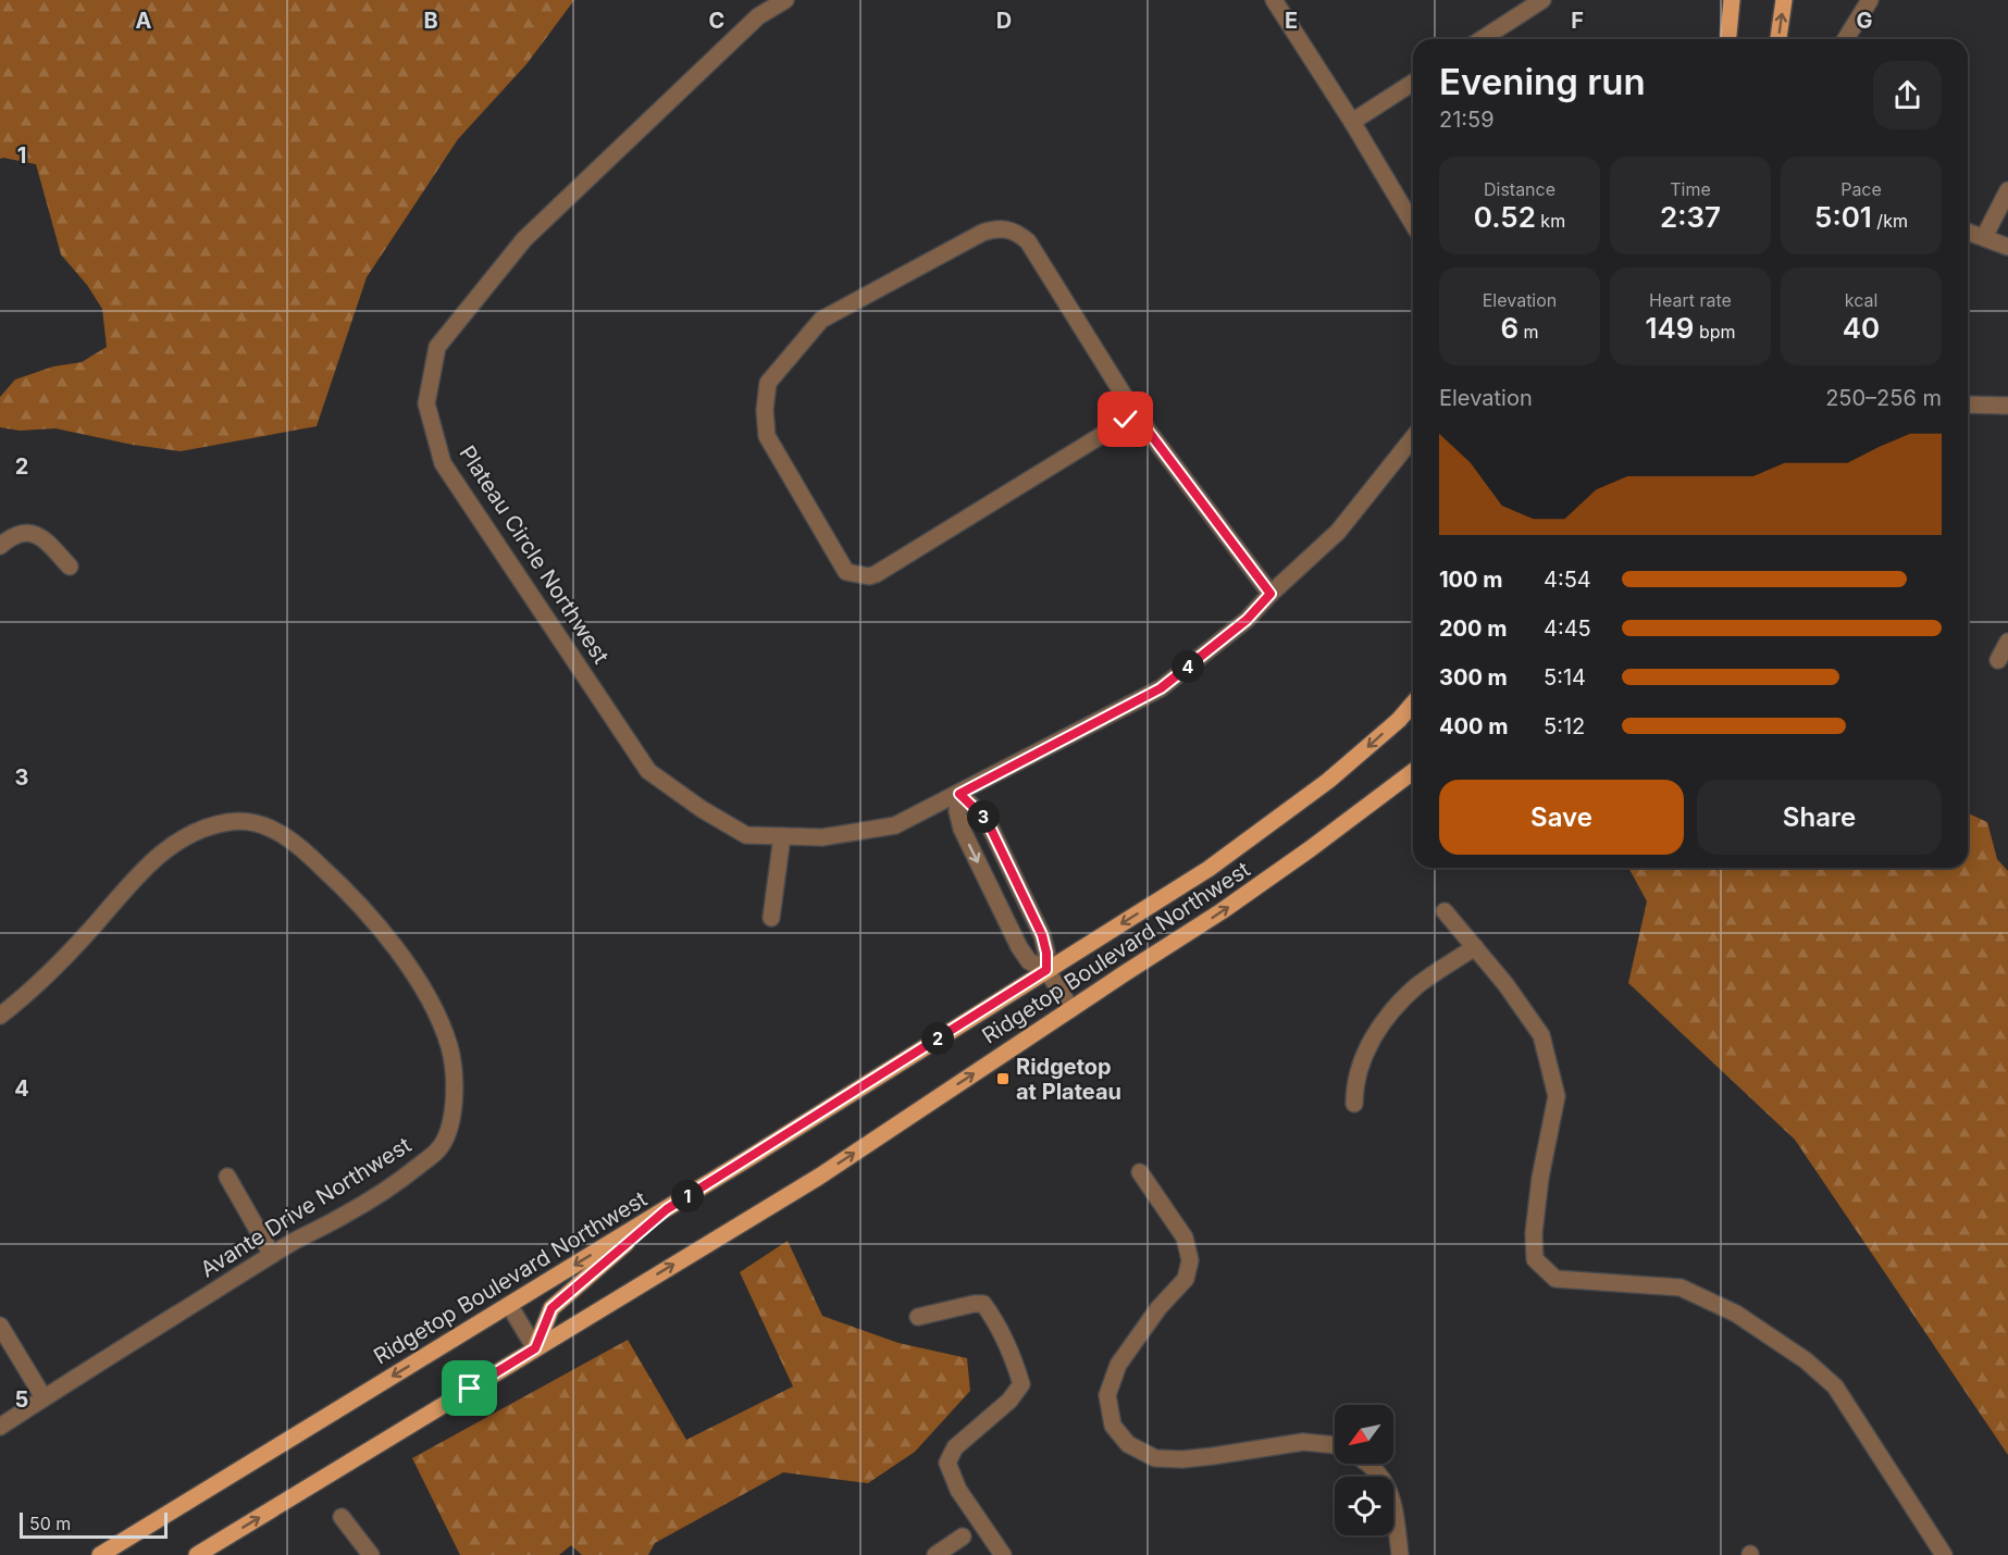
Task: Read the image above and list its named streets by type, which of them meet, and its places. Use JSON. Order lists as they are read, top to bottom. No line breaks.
{"streets":{"main road":["Ridgetop Boulevard Northwest"],"street":["Plateau Circle Northwest","Avante Drive Northwest"]},"places":{"transit":["Ridgetop at Plateau"]},"scale_bar":"50 m","north":"bottom left","page":{"heading":["Evening run","21:59"],"stats":[["Distance","0.52 km"],["Time","2:37"],["Pace","5:01 /km"],["Elevation","6 m"],["Heart rate","149 bpm"],["kcal","40"]],"chart":["Elevation","250–256 m"],"list":[{"name":"100 m","note":"4:54"},{"name":"200 m","note":"4:45"},{"name":"300 m","note":"5:14"},{"name":"400 m","note":"5:12"}],"pins":["4","3","2","1"],"buttons":["Save","Share"],"scale":"50 m"},"grid":{"columns":["A","B","C","D","E","F","G"],"rows":["1","2","3","4","5"]}}
